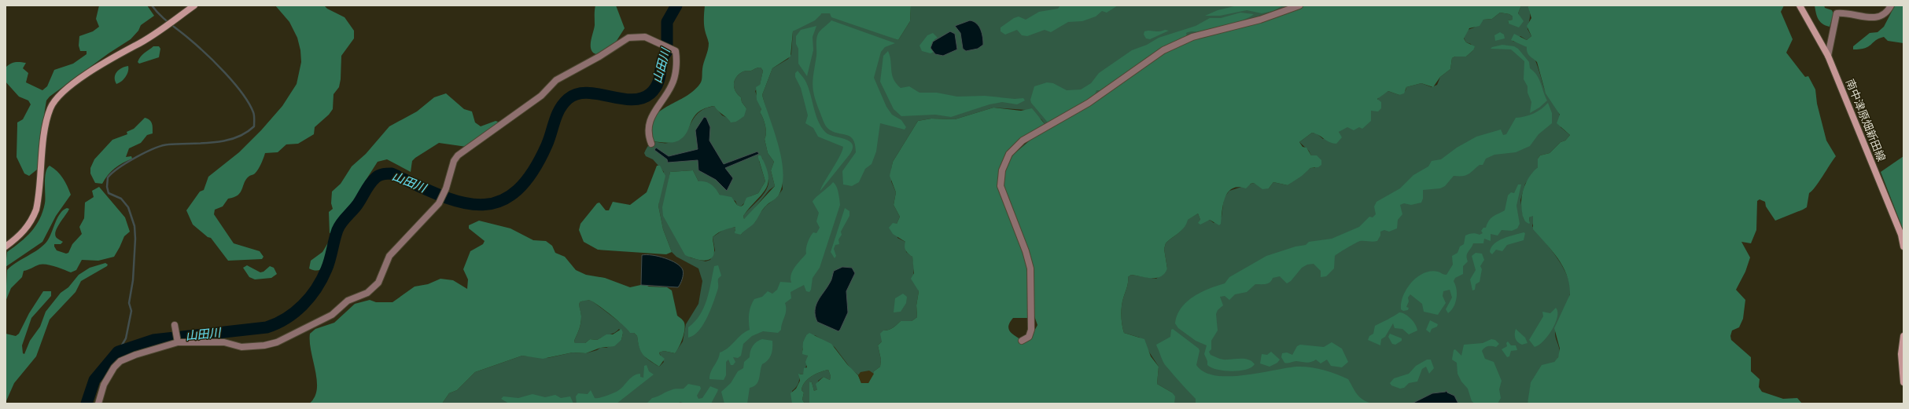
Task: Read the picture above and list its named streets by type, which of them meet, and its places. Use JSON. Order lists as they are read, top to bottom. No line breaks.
{"streets":{"main road":["南中津原畑新田線"]},"water":["山田川"]}
